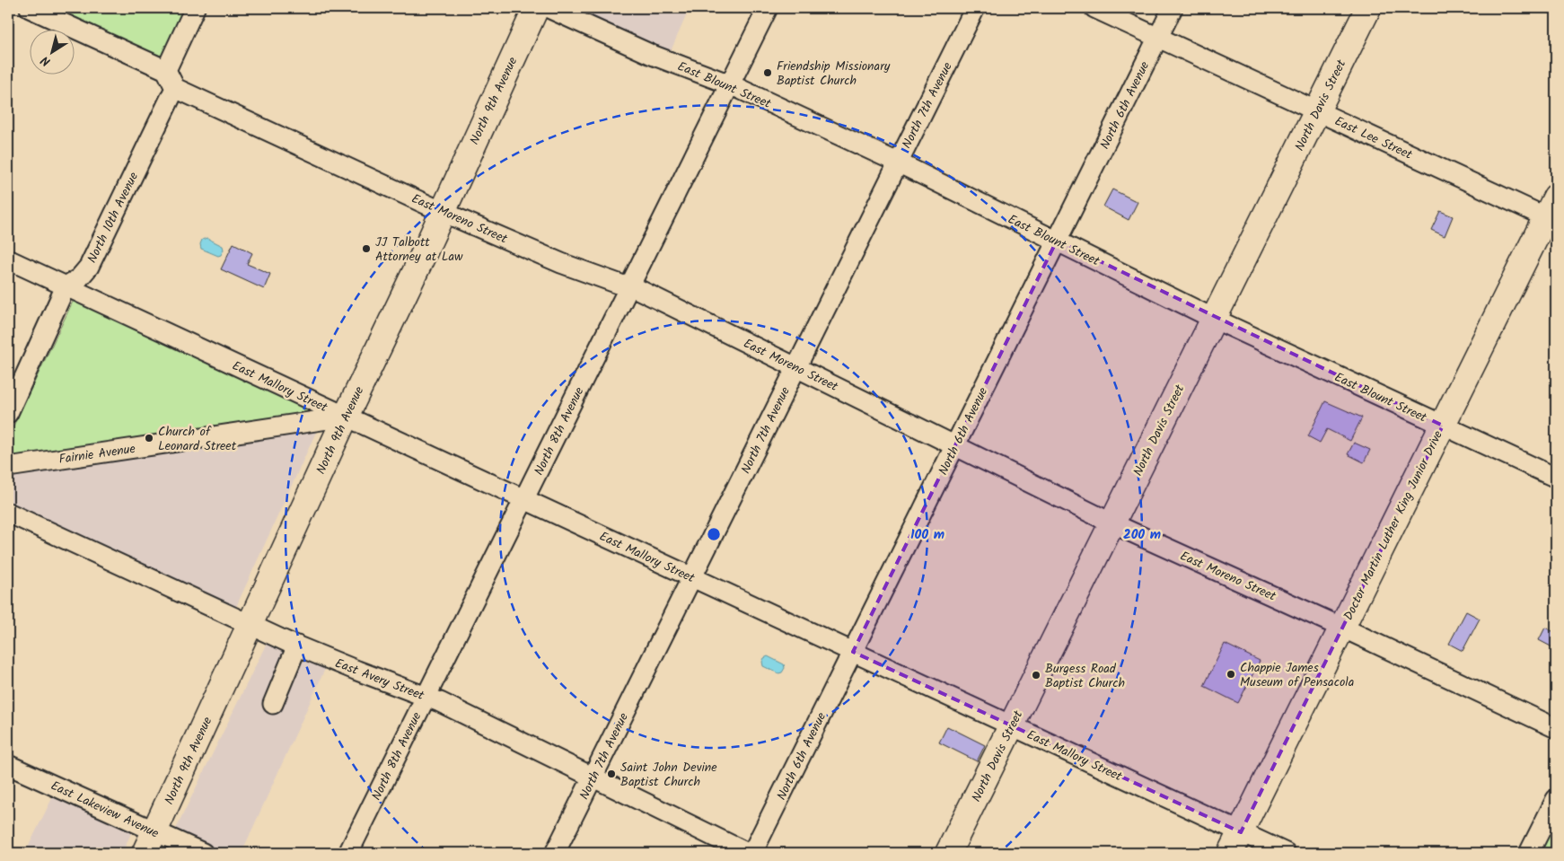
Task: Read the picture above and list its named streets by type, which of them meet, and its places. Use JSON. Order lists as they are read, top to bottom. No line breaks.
{"streets":{"main road":["North 9th Avenue","North Davis Street","Doctor Martin Luther King Junior Drive"],"street":["East Blount Street","North 7th Avenue","North 6th Avenue","East Lee Street","North 10th Avenue","East Moreno Street","East Mallory Street","North 8th Avenue","Fairnie Avenue","East Avery Street","East Lakeview Avenue"]},"crossings":[["East Blount Street","North 7th Avenue"],["East Blount Street","North 6th Avenue"],["East Blount Street","North Davis Street"],["East Blount Street","North 8th Avenue"],["East Blount Street","Doctor Martin Luther King Junior Drive"],["North 9th Avenue","East Moreno Street"],["North 9th Avenue","East Mallory Street"],["North 9th Avenue","Fairnie Avenue"],["North 9th Avenue","East Avery Street"],["North 9th Avenue","East Lakeview Avenue"],["North 7th Avenue","East Moreno Street"],["North 7th Avenue","East Mallory Street"],["North 7th Avenue","East Avery Street"],["North 6th Avenue","East Lee Street"],["North 6th Avenue","East Moreno Street"],["North 6th Avenue","East Mallory Street"],["North Davis Street","East Lee Street"],["North Davis Street","East Moreno Street"],["North Davis Street","East Mallory Street"],["East Lee Street","Doctor Martin Luther King Junior Drive"],["North 10th Avenue","East Moreno Street"],["North 10th Avenue","East Mallory Street"],["East Moreno Street","North 8th Avenue"],["East Moreno Street","Doctor Martin Luther King Junior Drive"],["East Mallory Street","North 8th Avenue"],["East Mallory Street","Fairnie Avenue"],["East Mallory Street","Doctor Martin Luther King Junior Drive"],["North 8th Avenue","East Avery Street"]],"places":["Friendship Missionary Baptist Church","JJ Talbott Attorney at Law","Church of Leonard Street","Chappie James Museum of Pensacola","Burgess Road Baptist Church","Saint John Devine Baptist Church"],"north":"bottom left","rings":["100 m","200 m"]}
